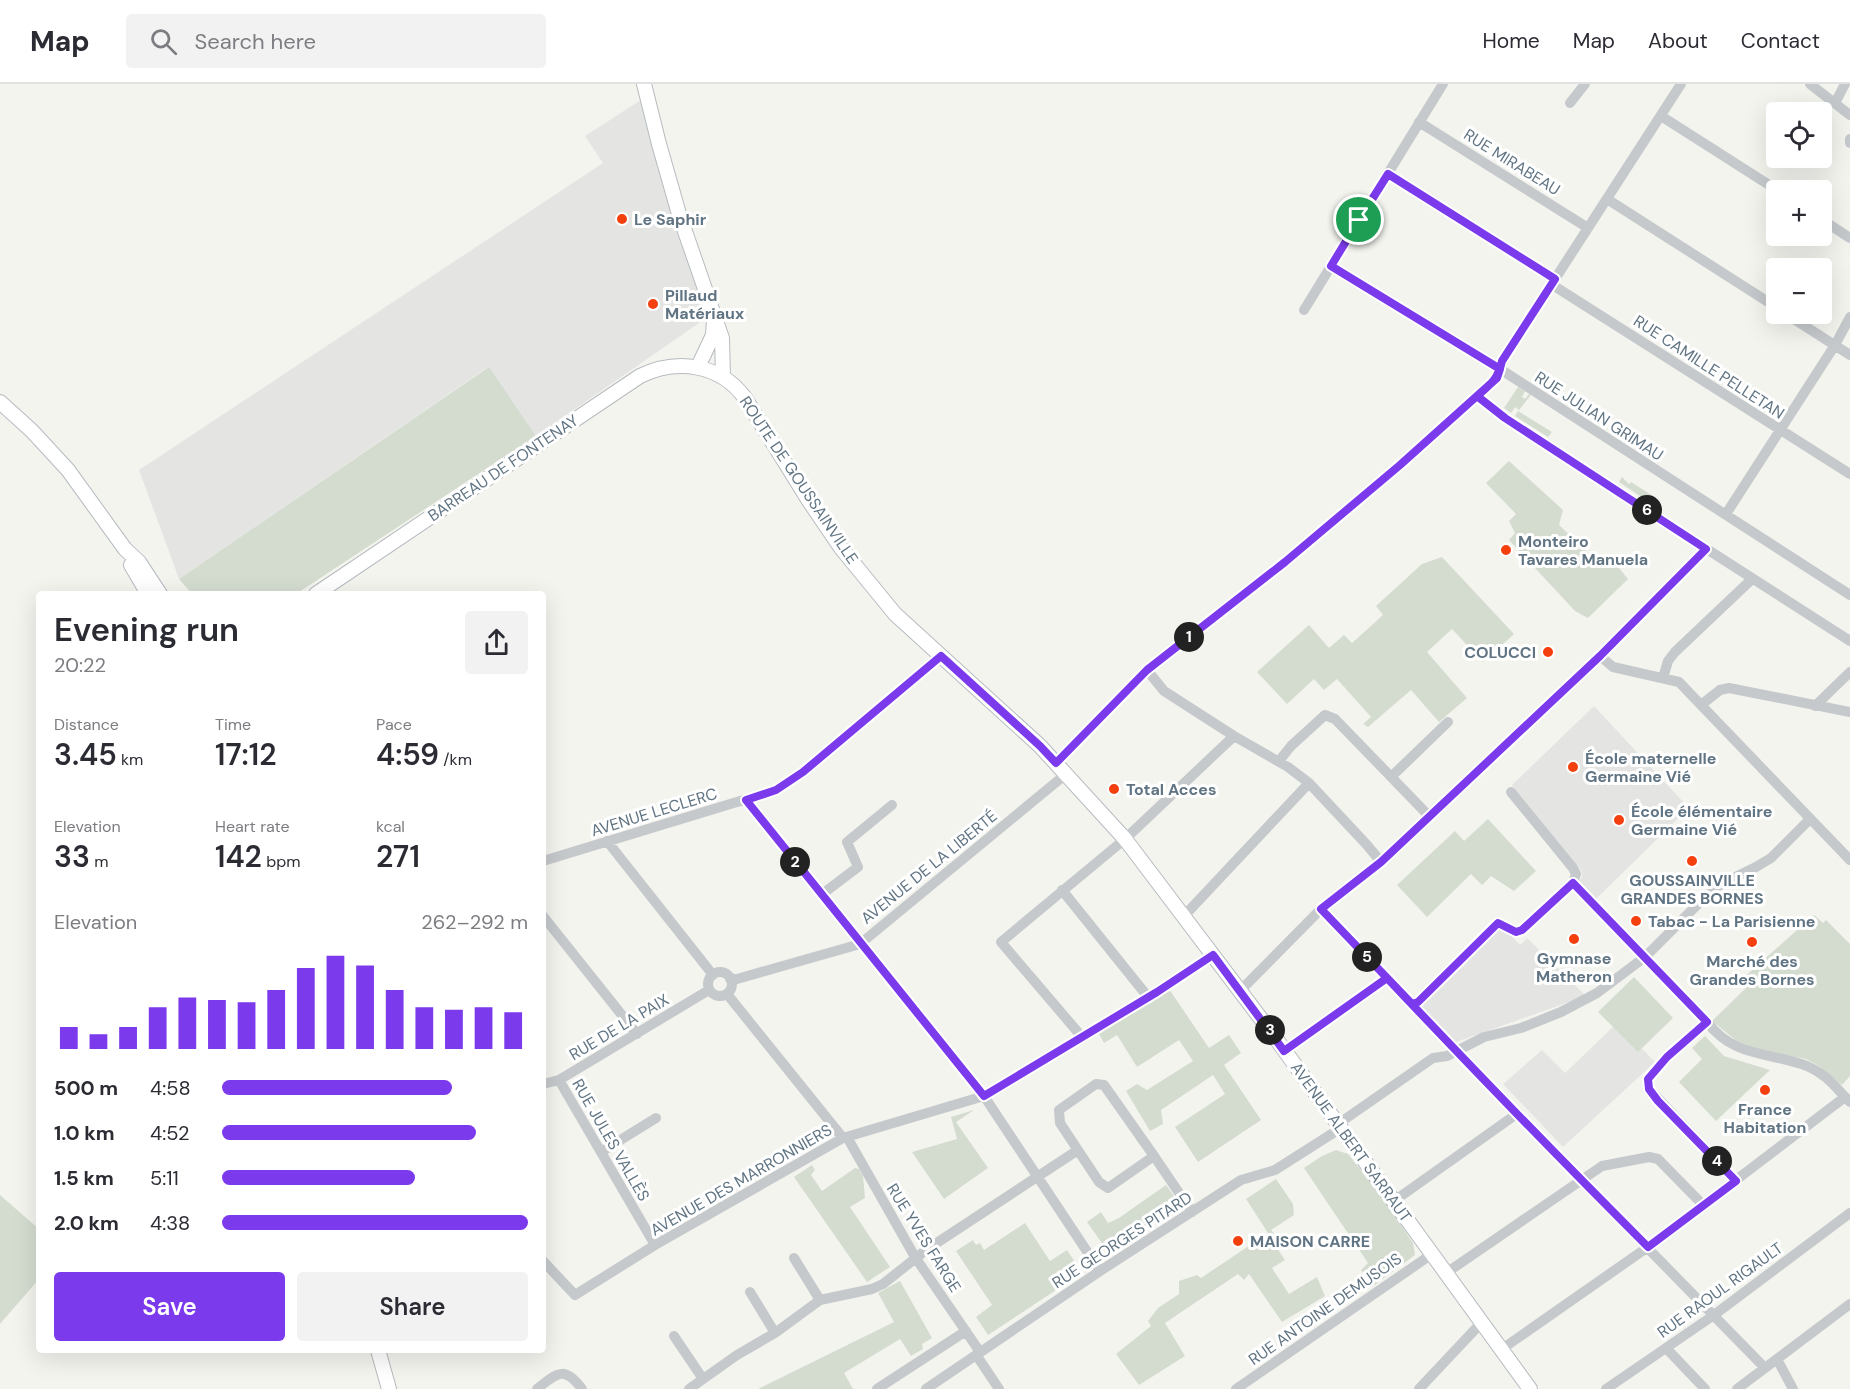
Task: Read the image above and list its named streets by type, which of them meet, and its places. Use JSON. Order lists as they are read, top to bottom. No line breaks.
{"streets":{"street":["RUE MIRABEAU","RUE CAMILLE PELLETAN","RUE JULIAN GRIMAU","BARREAU DE FONTENAY","ROUTE DE GOUSSAINVILLE","AVENUE LECLERC","AVENUE DE LA LIBERTÉ","RUE DE LA PAIX","RUE JULES VALLÈS","AVENUE ALBERT SARRAUT","AVENUE DES MARRONNIERS","RUE YVES FARGE","RUE GEORGES PITARD","RUE RAOUL RIGAULT","RUE ANTOINE DEMUSOIS"]},"crossings":[["BARREAU DE FONTENAY","ROUTE DE GOUSSAINVILLE"],["ROUTE DE GOUSSAINVILLE","AVENUE ALBERT SARRAUT"],["AVENUE LECLERC","AVENUE ALBERT SARRAUT"],["AVENUE DE LA LIBERTÉ","RUE DE LA PAIX"],["AVENUE DE LA LIBERTÉ","AVENUE ALBERT SARRAUT"],["AVENUE DE LA LIBERTÉ","RUE YVES FARGE"],["RUE DE LA PAIX","RUE JULES VALLÈS"],["RUE DE LA PAIX","RUE YVES FARGE"],["RUE JULES VALLÈS","AVENUE DES MARRONNIERS"],["AVENUE ALBERT SARRAUT","AVENUE DES MARRONNIERS"],["AVENUE ALBERT SARRAUT","RUE GEORGES PITARD"],["AVENUE ALBERT SARRAUT","RUE ANTOINE DEMUSOIS"],["AVENUE DES MARRONNIERS","RUE YVES FARGE"],["RUE YVES FARGE","RUE GEORGES PITARD"]],"places":["Le Saphir","Pillaud Matériaux","Monteiro Tavares Manuela","COLUCCI","École maternelle Germaine Vié","Total Acces","École élémentaire Germaine Vié","GOUSSAINVILLE GRANDES BORNES","Tabac - La Parisienne","Gymnase Matheron","Marché des Grandes Bornes","France Habitation","MAISON CARRE"],"page":{"header":"Map","search":"Search here","nav":["Home","Map","About","Contact"],"map_buttons":["+","−"],"pins":["6","1","2","5","3","4"],"heading":["Evening run","20:22"],"stats":[["Distance","3.45 km"],["Time","17:12"],["Pace","4:59 /km"],["Elevation","33 m"],["Heart rate","142 bpm"],["kcal","271"]],"chart":["Elevation","262–292 m"],"list":[{"name":"500 m","note":"4:58"},{"name":"1.0 km","note":"4:52"},{"name":"1.5 km","note":"5:11"},{"name":"2.0 km","note":"4:38"}],"buttons":["Save","Share"]}}
